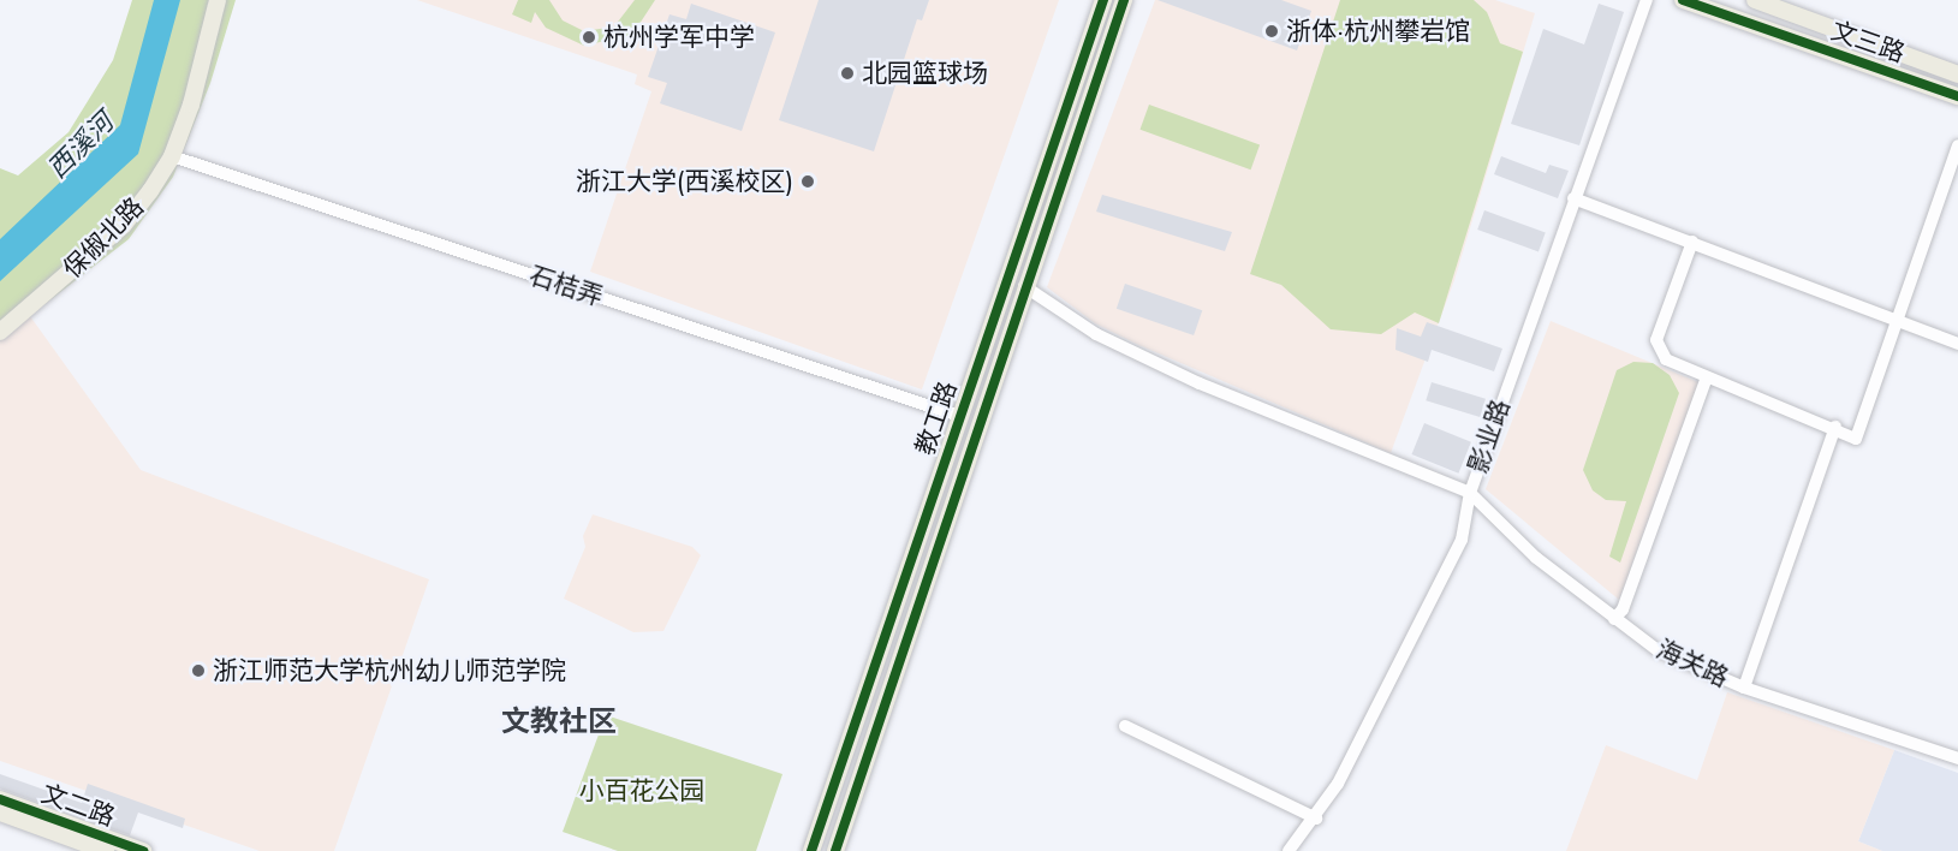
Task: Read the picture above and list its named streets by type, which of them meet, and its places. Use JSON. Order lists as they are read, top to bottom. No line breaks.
{"streets":{"main road":["文三路","保俶北路","教工路","文二路"],"street":["石桔弄","影业路","海关路"]},"crossings":[["保俶北路","石桔弄"],["石桔弄","教工路"],["影业路","海关路"]],"districts":["文教社区"],"water":["西溪河"],"parks":["小百花公园"],"places":["浙体·杭州攀岩馆","杭州学军中学","北园篮球场","浙江大学(西溪校区)","浙江师范大学杭州幼儿师范学院"]}
